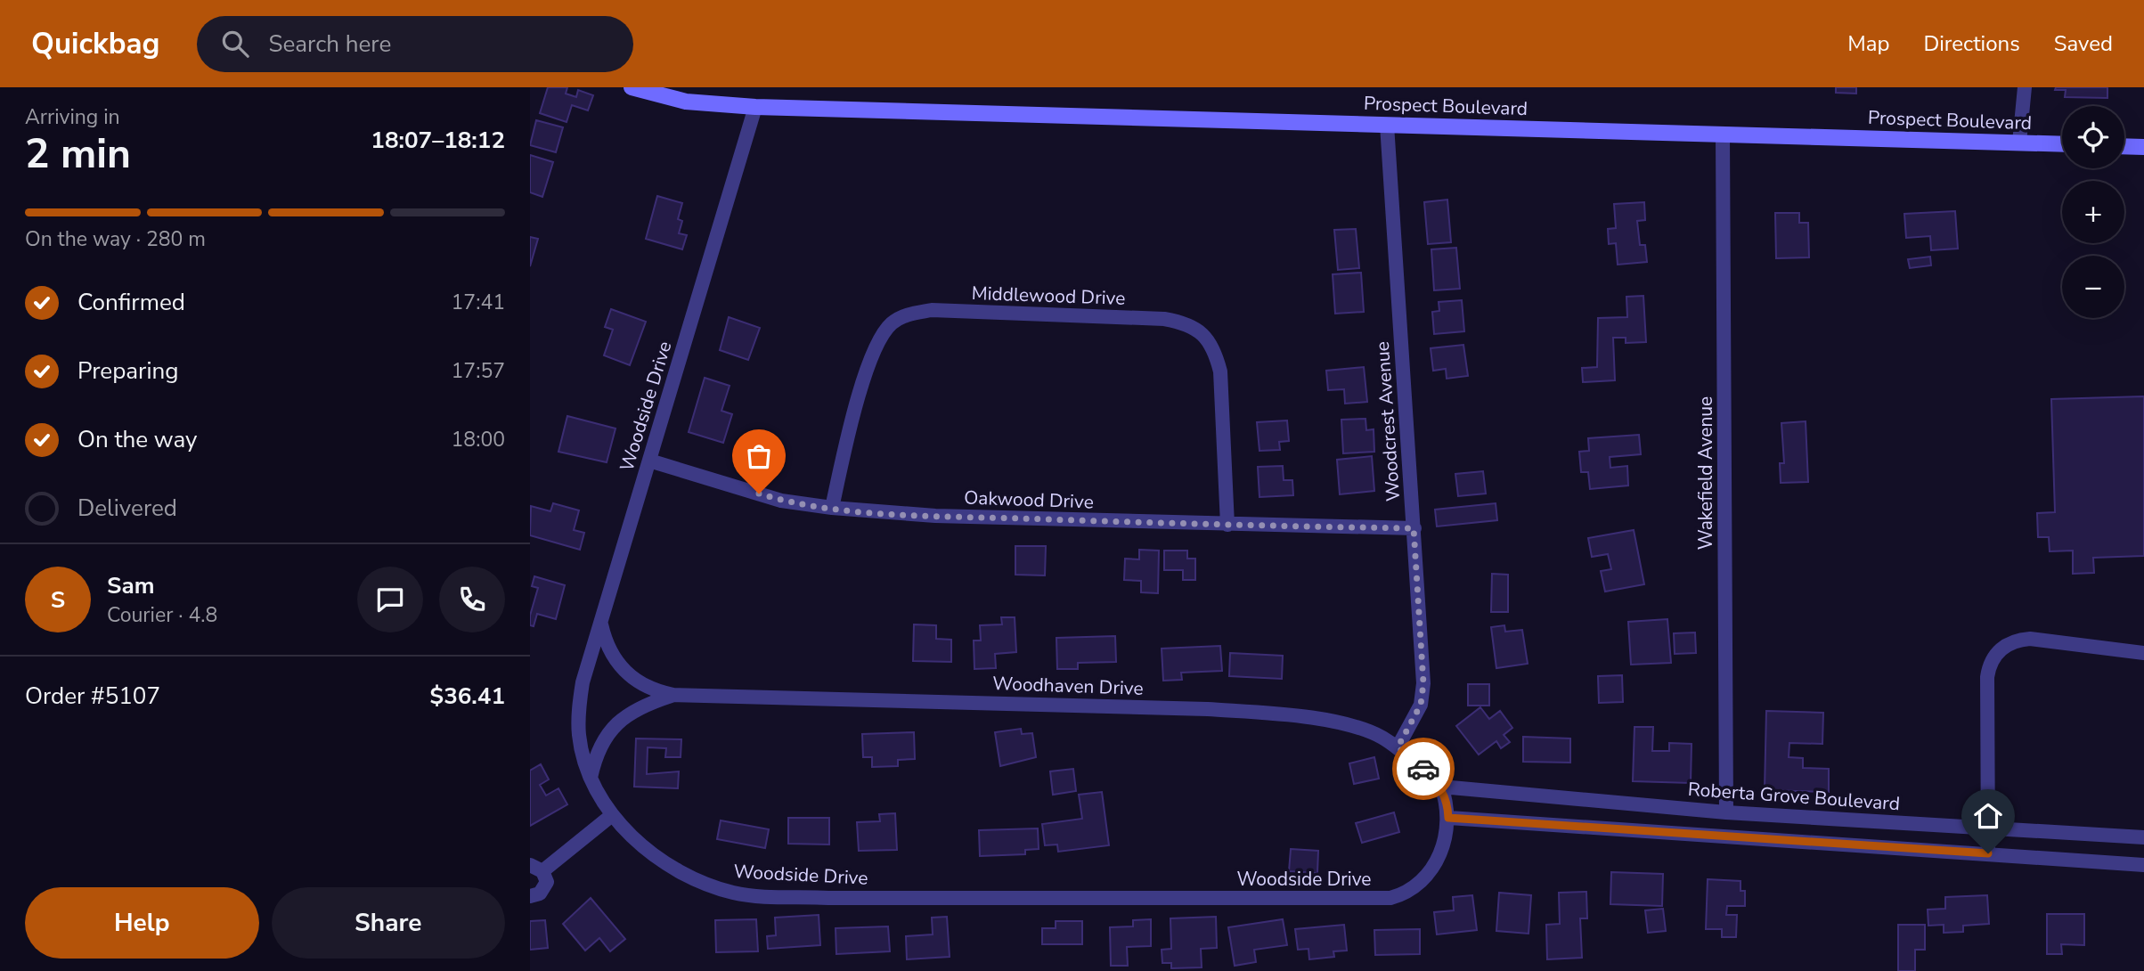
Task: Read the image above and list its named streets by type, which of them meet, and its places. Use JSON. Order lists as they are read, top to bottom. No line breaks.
{"streets":{"main road":["Prospect Boulevard"],"street":["Middlewood Drive","Woodside Drive","Woodcrest Avenue","Wakefield Avenue","Oakwood Drive","Woodhaven Drive","Roberta Grove Boulevard"]},"crossings":[["Prospect Boulevard","Woodside Drive"],["Prospect Boulevard","Woodcrest Avenue"],["Prospect Boulevard","Wakefield Avenue"],["Middlewood Drive","Oakwood Drive"],["Woodside Drive","Oakwood Drive"],["Woodside Drive","Woodhaven Drive"],["Woodside Drive","Roberta Grove Boulevard"],["Woodcrest Avenue","Oakwood Drive"],["Woodcrest Avenue","Woodhaven Drive"],["Wakefield Avenue","Roberta Grove Boulevard"],["Woodhaven Drive","Roberta Grove Boulevard"]],"page":{"header":"Quickbag","search":"Search here","nav":["Map","Directions","Saved"],"heading":["2 min","Arriving in","18:07–18:12"],"panel":["Sam","Courier · 4.8","Order #5107","$36.41"],"map_buttons":["+","−"],"bar":"On the way · 280 m","list":[["Confirmed","17:41"],["Preparing","17:57"],["On the way","18:00"],"Delivered"],"round":"S","buttons":["Help","Share"]}}
